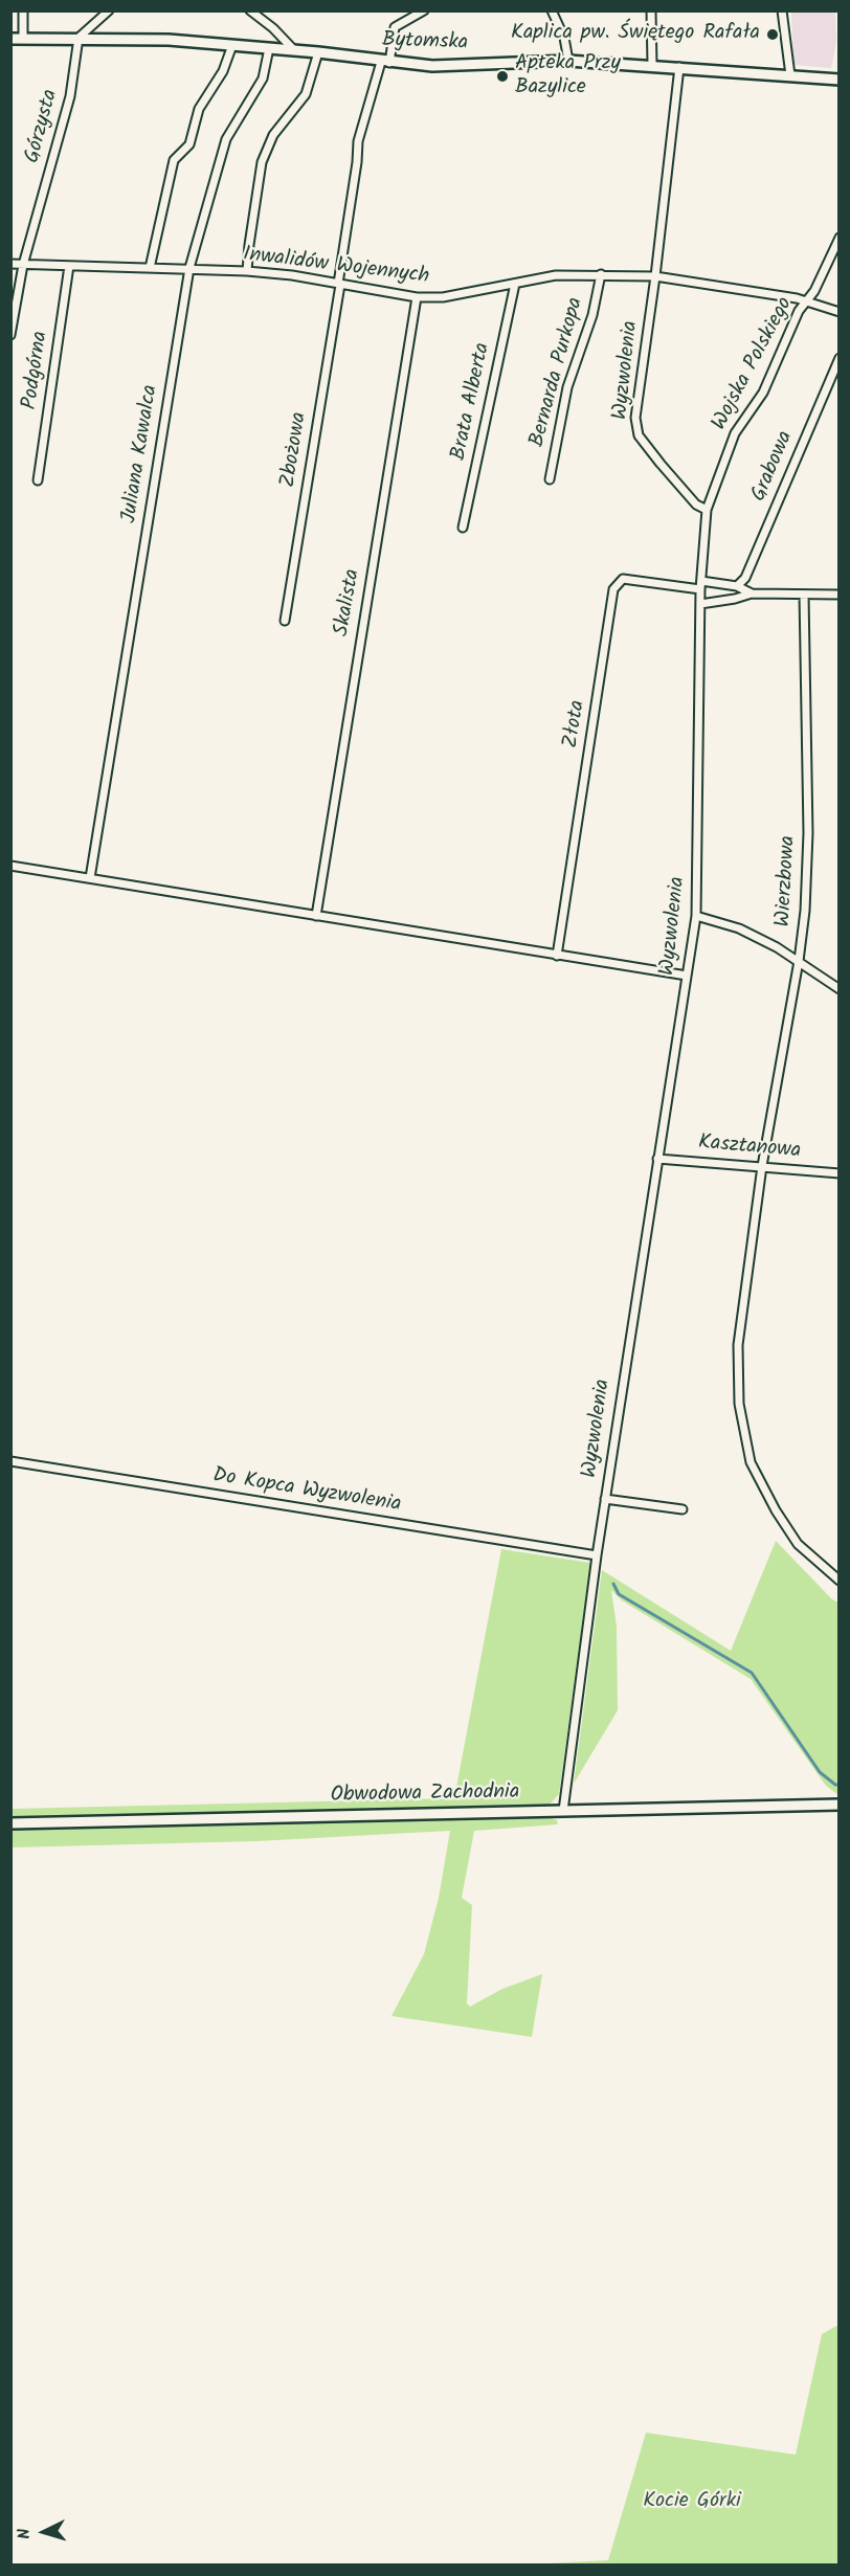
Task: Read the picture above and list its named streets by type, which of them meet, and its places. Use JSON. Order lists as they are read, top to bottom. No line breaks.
{"streets":{"street":["Bytomska","Górzysta","Inwalidów Wojennych","Wojska Polskiego","Podgórna","Wyzwolenia","Bernarda Purkopa","Brata Alberta","Zbożowa","Juliana Kawalca","Grabowa","Skalista","Złota","Wierzbowa","Kasztanowa","Do Kopca Wyzwolenia","Obwodowa Zachodnia"]},"crossings":[["Bytomska","Górzysta"],["Bytomska","Wyzwolenia"],["Bytomska","Zbożowa"],["Bytomska","Juliana Kawalca"],["Górzysta","Inwalidów Wojennych"],["Inwalidów Wojennych","Wojska Polskiego"],["Inwalidów Wojennych","Podgórna"],["Inwalidów Wojennych","Wyzwolenia"],["Inwalidów Wojennych","Bernarda Purkopa"],["Inwalidów Wojennych","Brata Alberta"],["Inwalidów Wojennych","Zbożowa"],["Inwalidów Wojennych","Juliana Kawalca"],["Inwalidów Wojennych","Skalista"],["Wojska Polskiego","Wyzwolenia"],["Wyzwolenia","Złota"],["Wyzwolenia","Kasztanowa"],["Wyzwolenia","Do Kopca Wyzwolenia"],["Wyzwolenia","Obwodowa Zachodnia"],["Wierzbowa","Kasztanowa"]],"parks":["Kocie Górki"],"places":["Kaplica pw. Świętego Rafała","Apteka Przy Bazylice"],"north":"left"}
